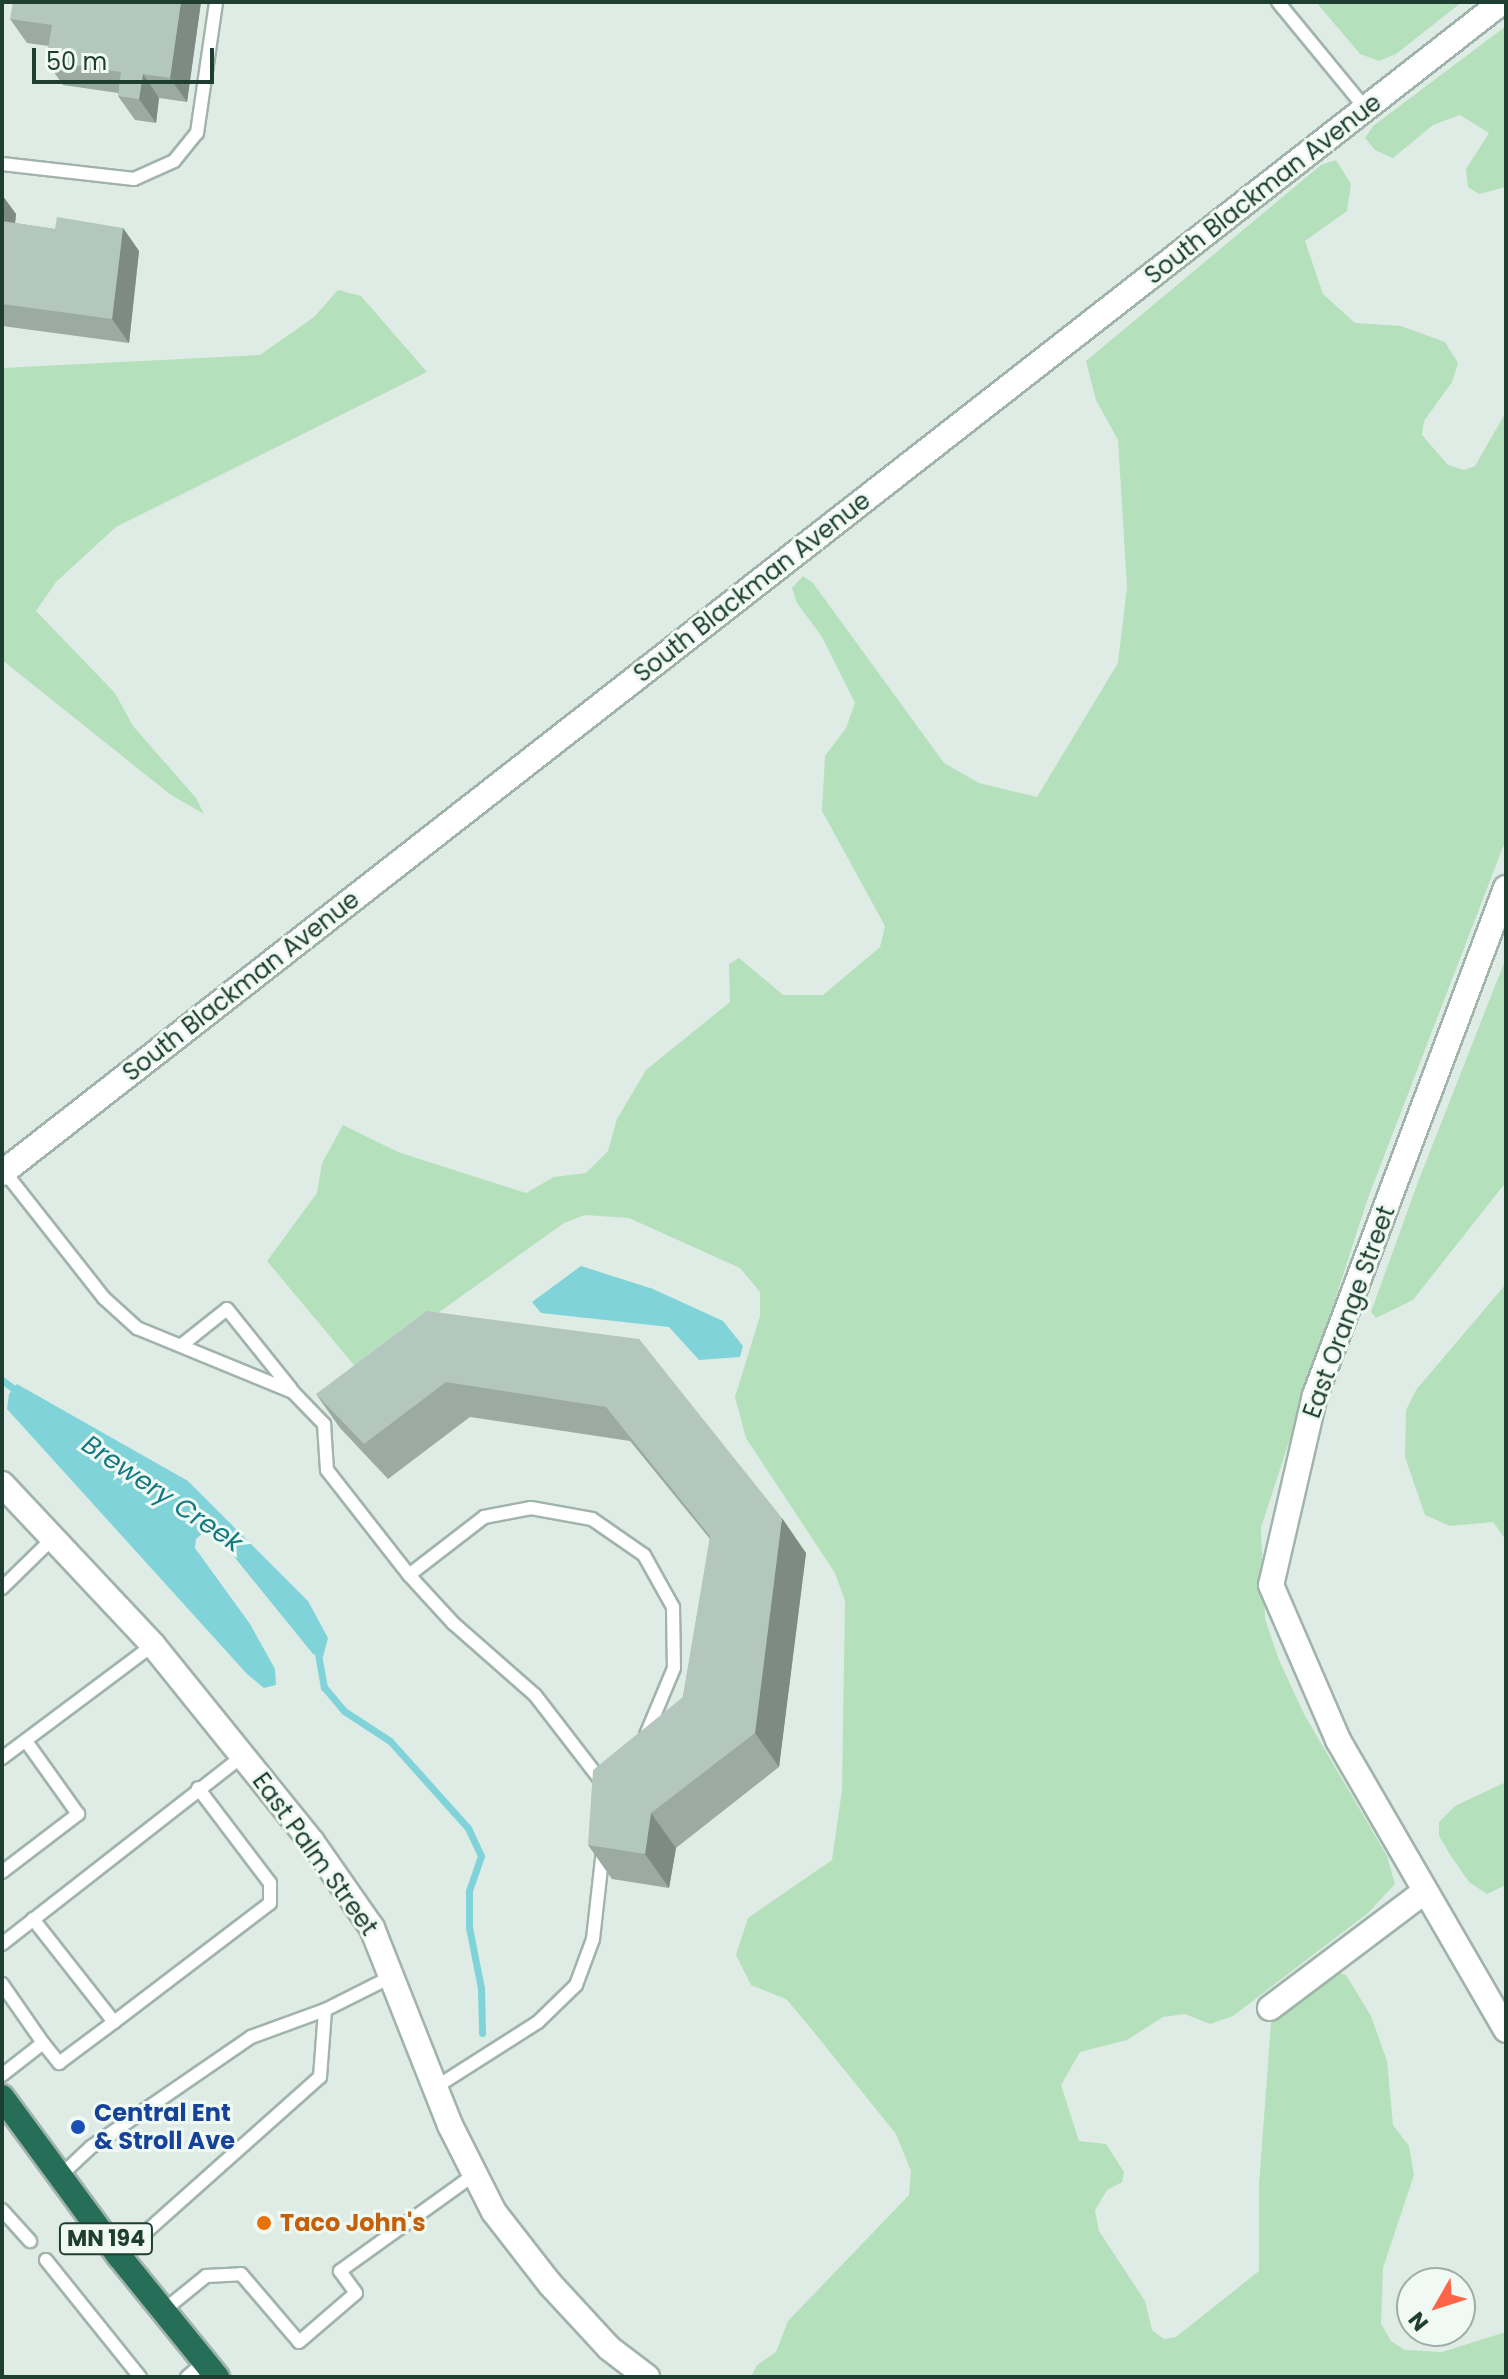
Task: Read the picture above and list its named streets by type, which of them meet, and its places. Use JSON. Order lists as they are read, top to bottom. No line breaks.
{"streets":{"highway":["MN 194"],"street":["South Blackman Avenue","East Orange Street","East Palm Street"]},"water":["Brewery Creek"],"places":["Central Ent & Stroll Ave","Taco John's"],"scale_bar":"50 m","north":"bottom left"}
